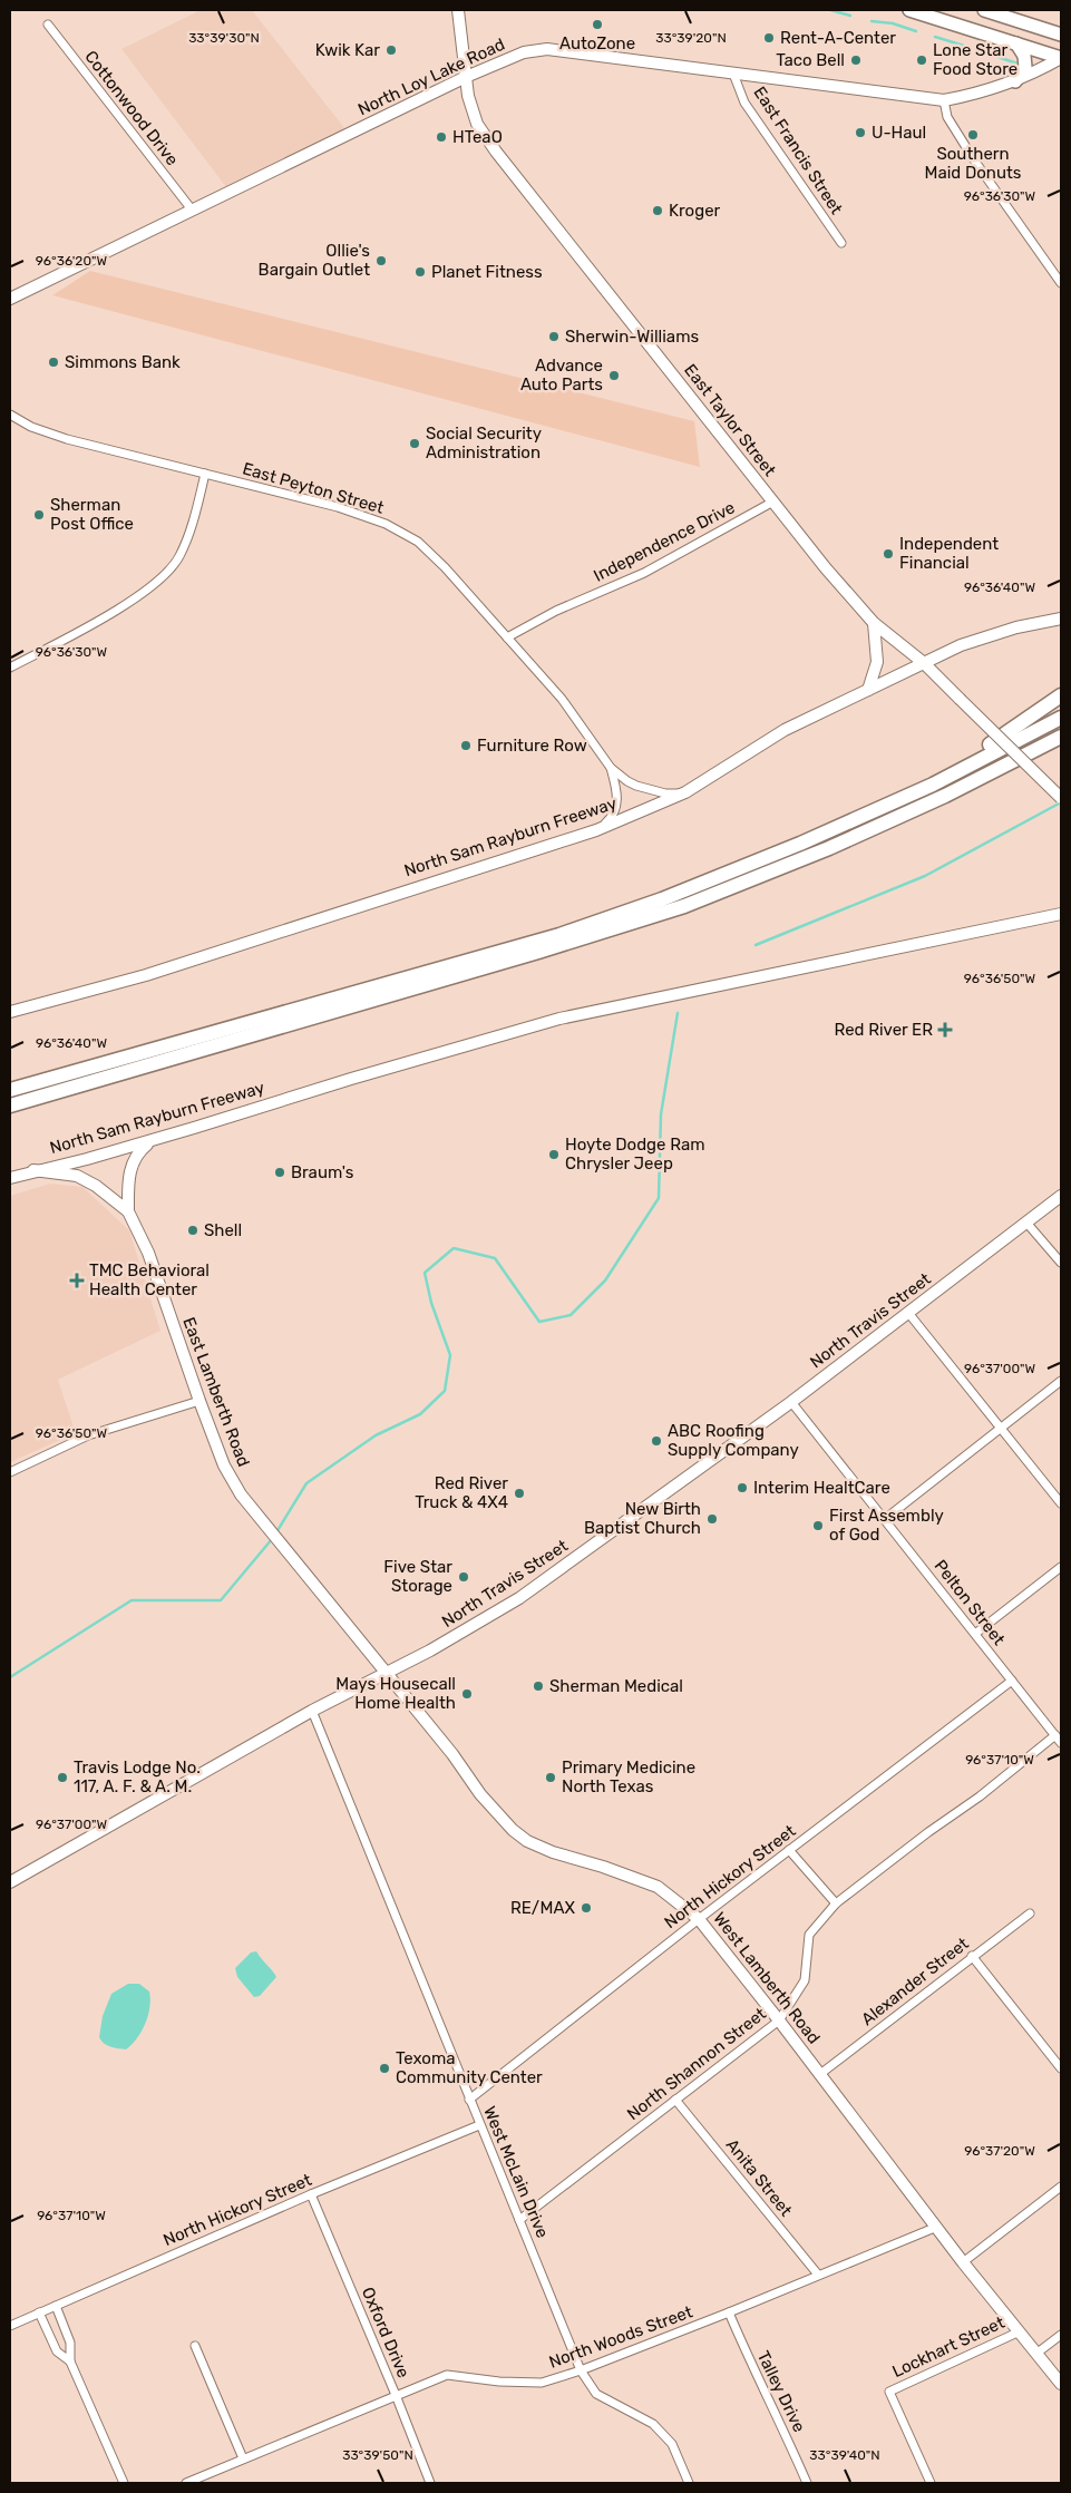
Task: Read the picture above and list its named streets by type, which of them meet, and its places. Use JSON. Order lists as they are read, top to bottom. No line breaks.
{"streets":{"main road":["North Loy Lake Road","East Taylor Street","North Sam Rayburn Freeway","North Travis Street","East Lamberth Road","West Lamberth Road"],"street":["Cottonwood Drive","East Francis Street","East Peyton Street","Independence Drive","Pelton Street","North Hickory Street","Alexander Street","North Shannon Street","West McLain Drive","Anita Street","Oxford Drive","North Woods Street","Lockhart Street","Talley Drive"]},"crossings":[["North Loy Lake Road","Cottonwood Drive"],["North Loy Lake Road","East Francis Street"],["North Loy Lake Road","East Taylor Street"],["East Taylor Street","Independence Drive"],["East Taylor Street","North Sam Rayburn Freeway"],["East Peyton Street","Independence Drive"],["East Peyton Street","North Sam Rayburn Freeway"],["North Travis Street","East Lamberth Road"],["North Travis Street","Pelton Street"],["North Travis Street","West Lamberth Road"],["North Travis Street","West McLain Drive"],["East Lamberth Road","West Lamberth Road"],["Pelton Street","North Hickory Street"],["Pelton Street","North Shannon Street"],["North Hickory Street","West Lamberth Road"],["North Hickory Street","West McLain Drive"],["North Hickory Street","Oxford Drive"],["West Lamberth Road","Alexander Street"],["West Lamberth Road","North Shannon Street"],["West Lamberth Road","North Woods Street"],["West Lamberth Road","Lockhart Street"],["North Shannon Street","West McLain Drive"],["North Shannon Street","Anita Street"],["West McLain Drive","North Woods Street"],["Anita Street","North Woods Street"],["Oxford Drive","North Woods Street"],["North Woods Street","Talley Drive"]],"places":{"other":["AutoZone","Rent-A-Center","Kwik Kar","Taco Bell","Lone Star Food Store","U-Haul","Southern Maid Donuts","HTeaO","Kroger","Ollie's Bargain Outlet","Planet Fitness","Sherwin-Williams","Simmons Bank","Advance Auto Parts","Social Security Administration","Sherman Post Office","Independent Financial","Furniture Row","Hoyte Dodge Ram Chrysler Jeep","Braum's","Shell","ABC Roofing Supply Company","Interim HealtCare","Red River Truck & 4X4","New Birth Baptist Church","First Assembly of God","Five Star Storage","Sherman Medical","Mays Housecall Home Health","Travis Lodge No. 117, A. F. & A. M.","Primary Medicine North Texas","RE/MAX","Texoma Community Center"],"health":["Red River ER","TMC Behavioral Health Center"]},"coordinates":["33°39'30\"N","33°39'20\"N","96°36'30\"W","96°36'20\"W","96°36'40\"W","96°36'50\"W","96°37'00\"W","96°37'10\"W","96°37'20\"W","33°39'50\"N","33°39'40\"N"]}
